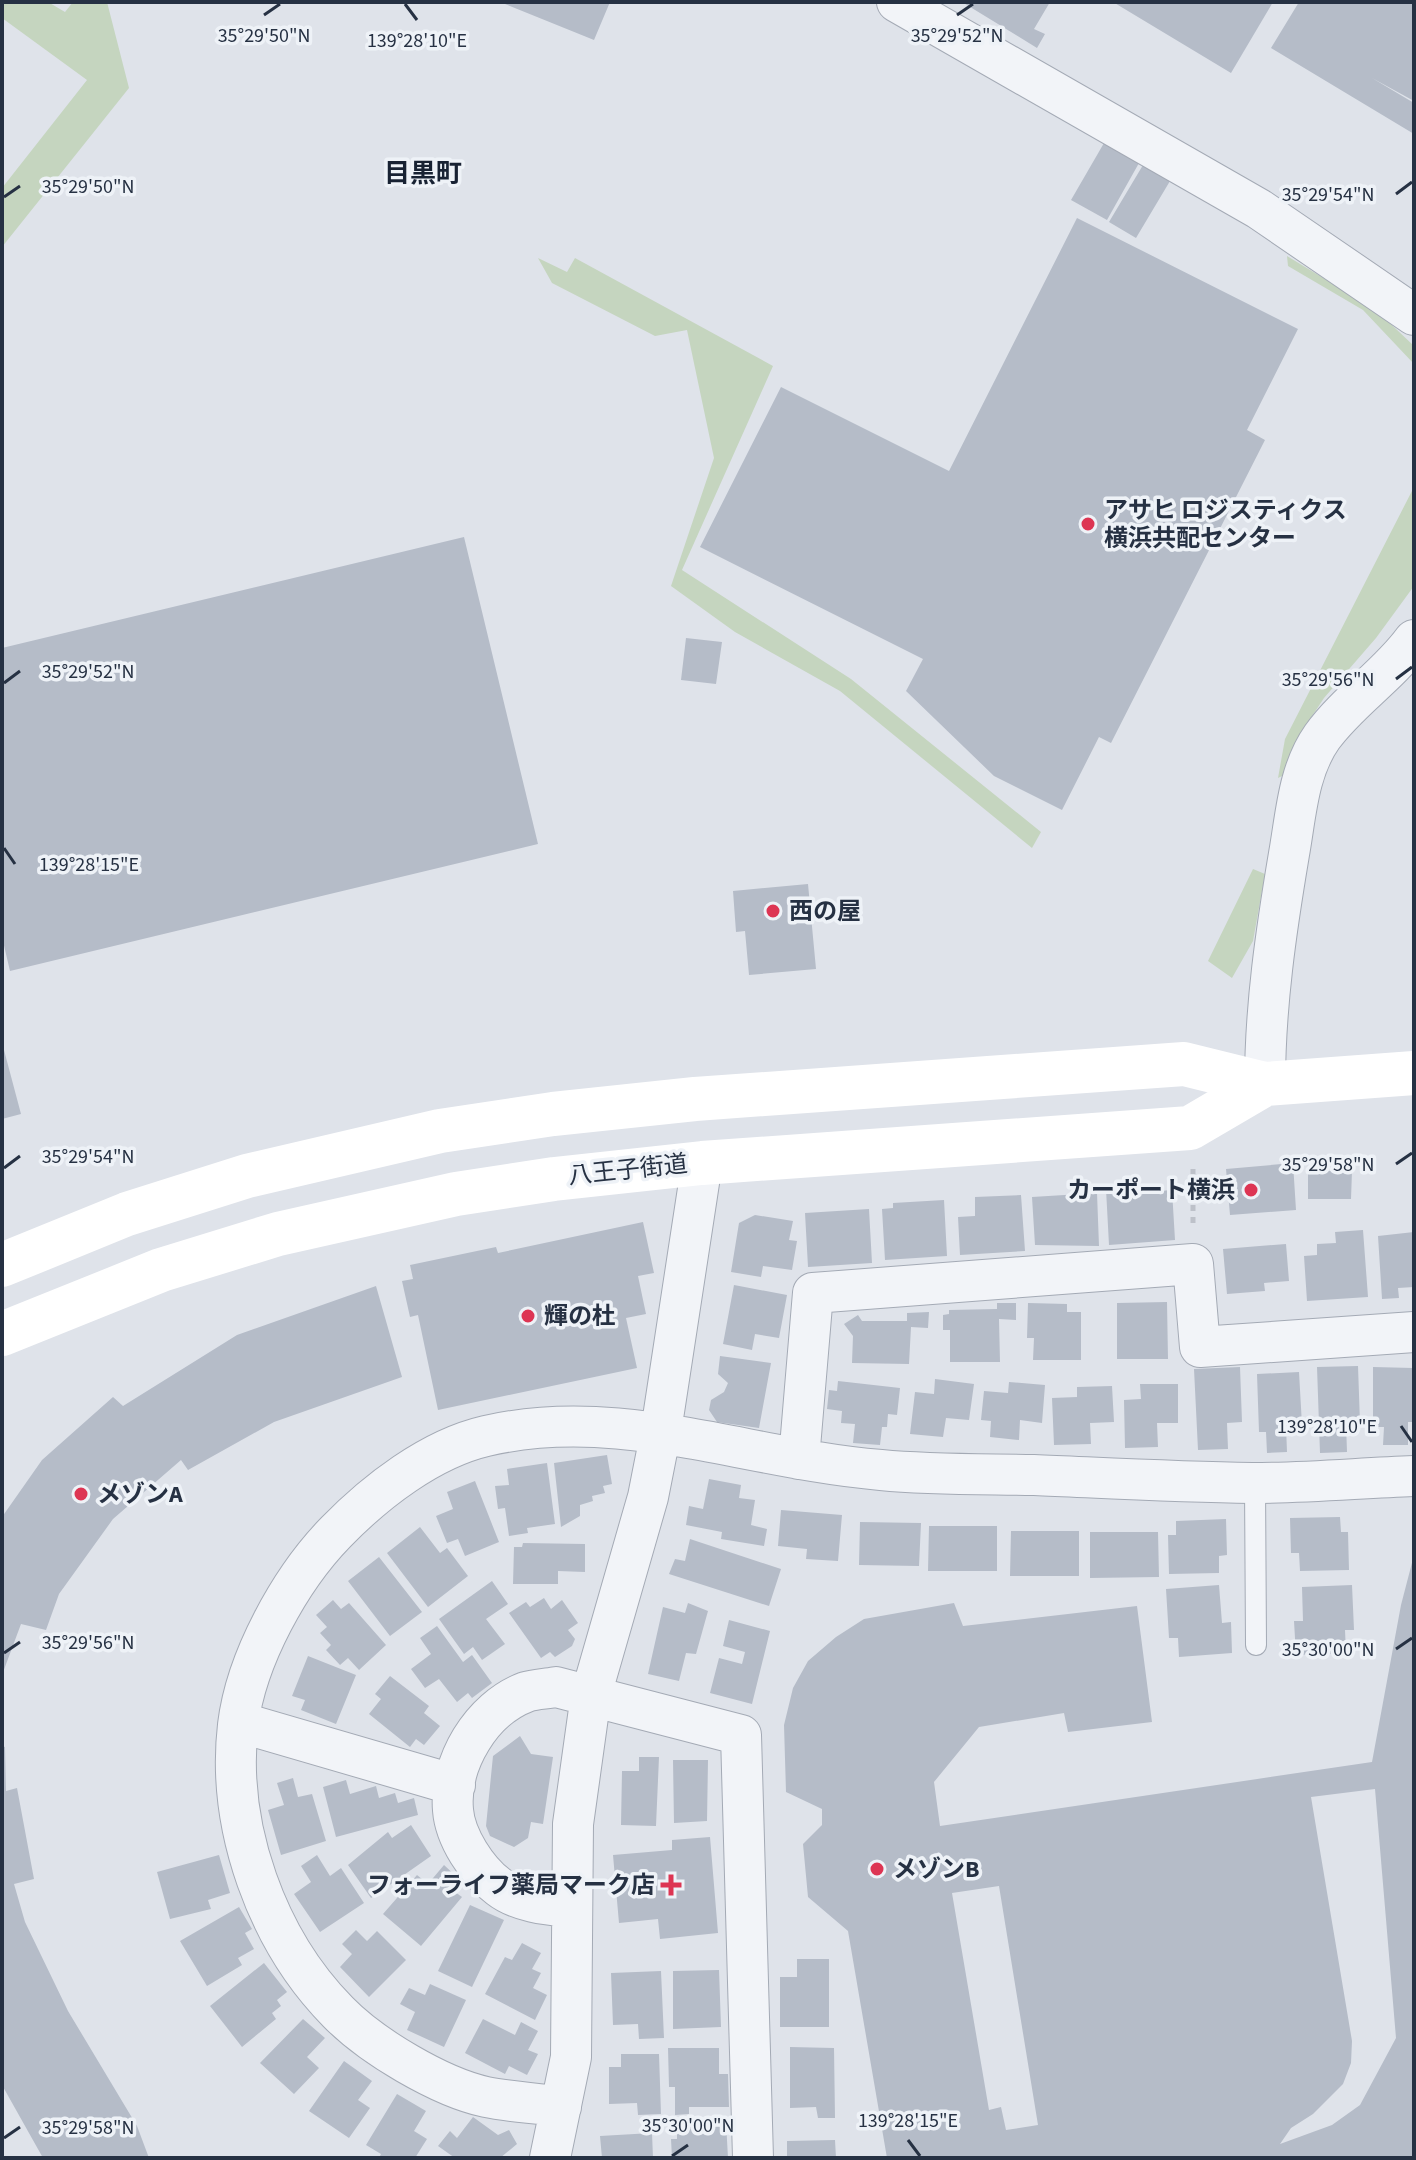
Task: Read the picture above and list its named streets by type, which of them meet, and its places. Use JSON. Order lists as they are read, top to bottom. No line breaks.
{"streets":{"street":["八王子街道"]},"districts":["目黒町"],"places":{"other":["アサヒ ロジスティクス 横浜共配センター","西の屋","カーポート横浜","輝の杜","メゾンA","メゾンB"],"health":["フォーライフ薬局マーク店"]},"coordinates":["35°29'50\"N","35°29'52\"N","139°28'10\"E","35°29'54\"N","35°29'56\"N","139°28'15\"E","35°29'58\"N","35°30'00\"N"]}
